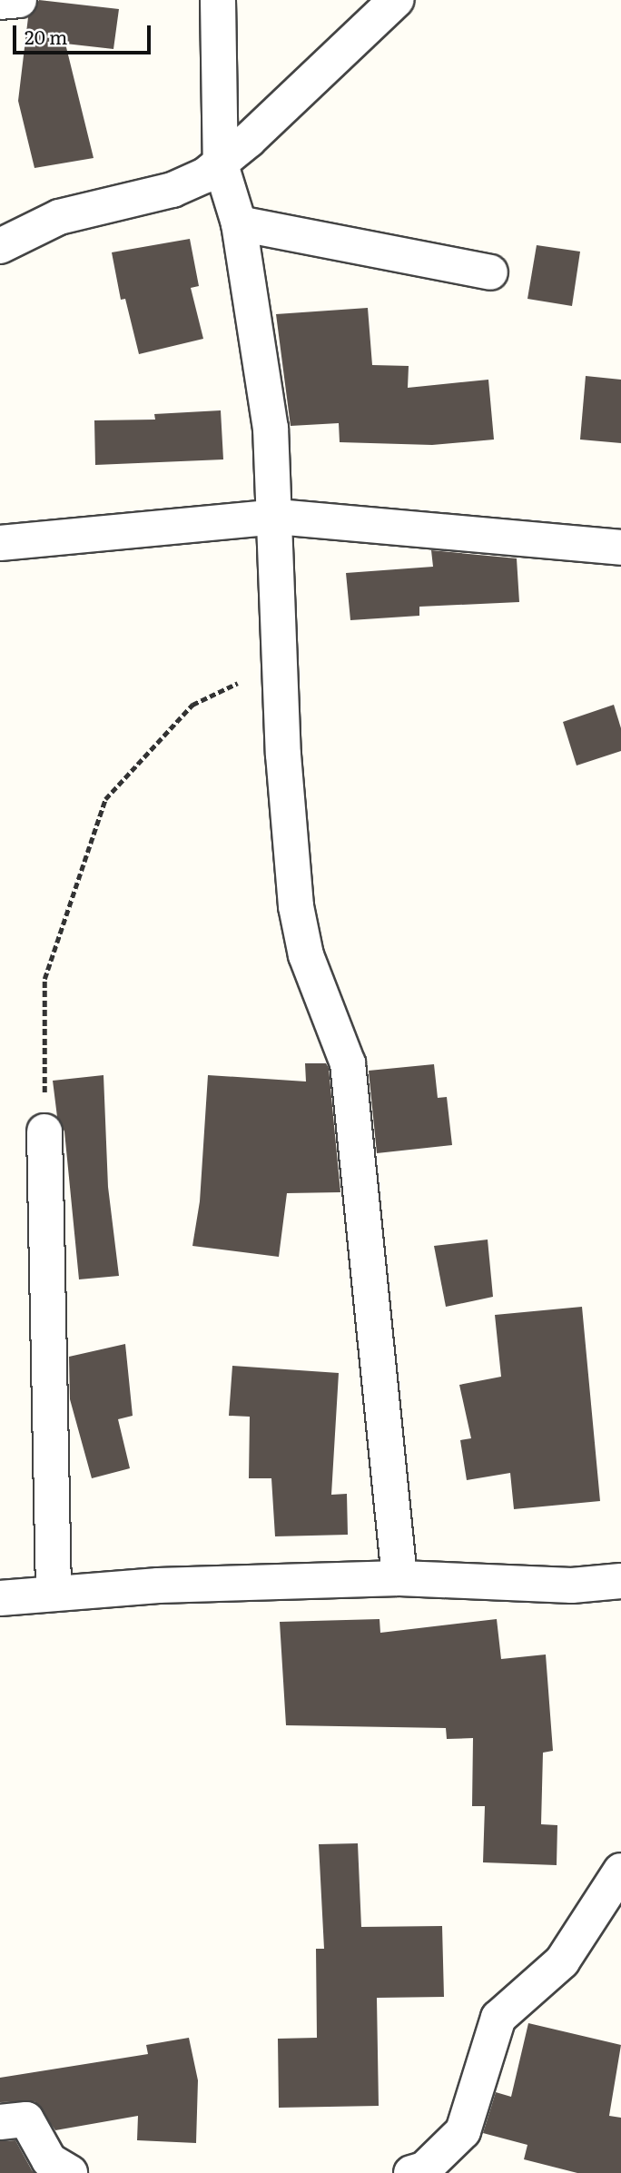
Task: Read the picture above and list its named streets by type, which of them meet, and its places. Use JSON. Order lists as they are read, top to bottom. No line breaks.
{"scale_bar":"20 m"}
